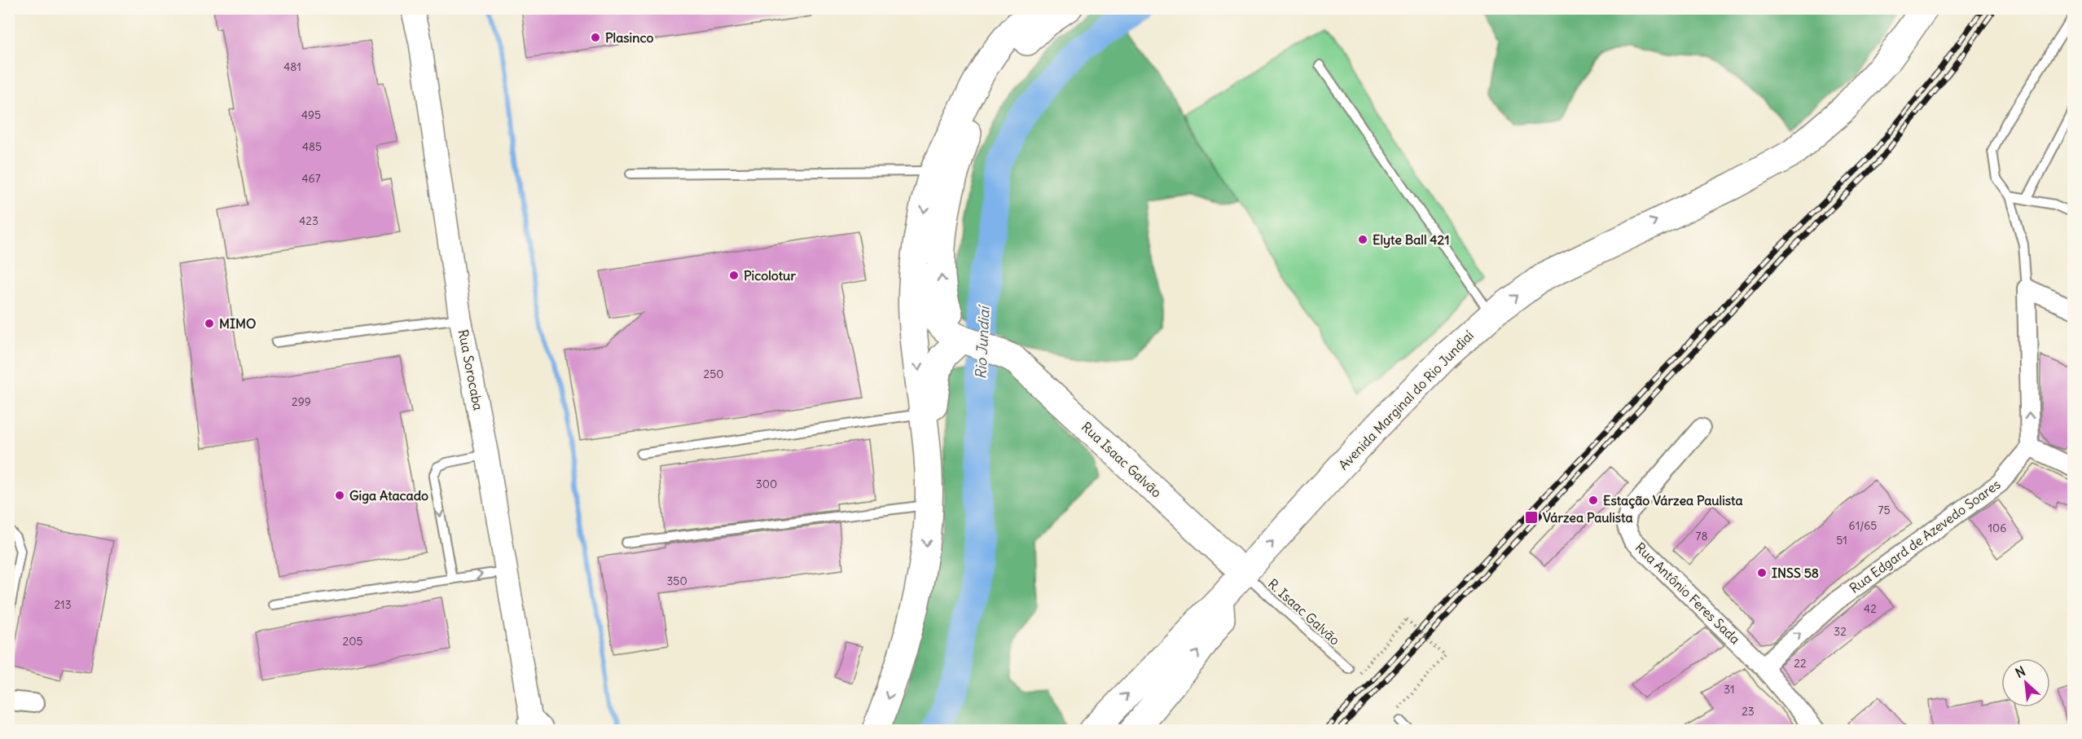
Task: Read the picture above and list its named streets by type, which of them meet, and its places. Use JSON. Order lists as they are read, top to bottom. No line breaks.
{"streets":{"main road":["Avenida Marginal do Rio Jundiaí","Rua Isaac Galvão"],"street":["Rua Sorocaba","Rua Edgard de Azevedo Soares","Rua Antônio Feres Sada"],"lane":["R. Isaac Galvão"]},"crossings":[["Avenida Marginal do Rio Jundiaí","Rua Isaac Galvão"],["Avenida Marginal do Rio Jundiaí","R. Isaac Galvão"],["Rua Isaac Galvão","R. Isaac Galvão"],["Rua Edgard de Azevedo Soares","Rua Antônio Feres Sada"]],"one_way":["Avenida Marginal do Rio Jundiaí","Rua Edgard de Azevedo Soares"],"water":["Rio Jundiaí"],"places":{"other":["Plasinco","Elyte Ball 421","Picolotur","MIMO","Giga Atacado","Estação Várzea Paulista","INSS 58"],"transit":["Várzea Paulista"]},"house_numbers":["481","495","485","467","423","250","299","300","75","61/65","106","78","51","350","213","42","32","205","22","31","23"],"north":"top left"}
